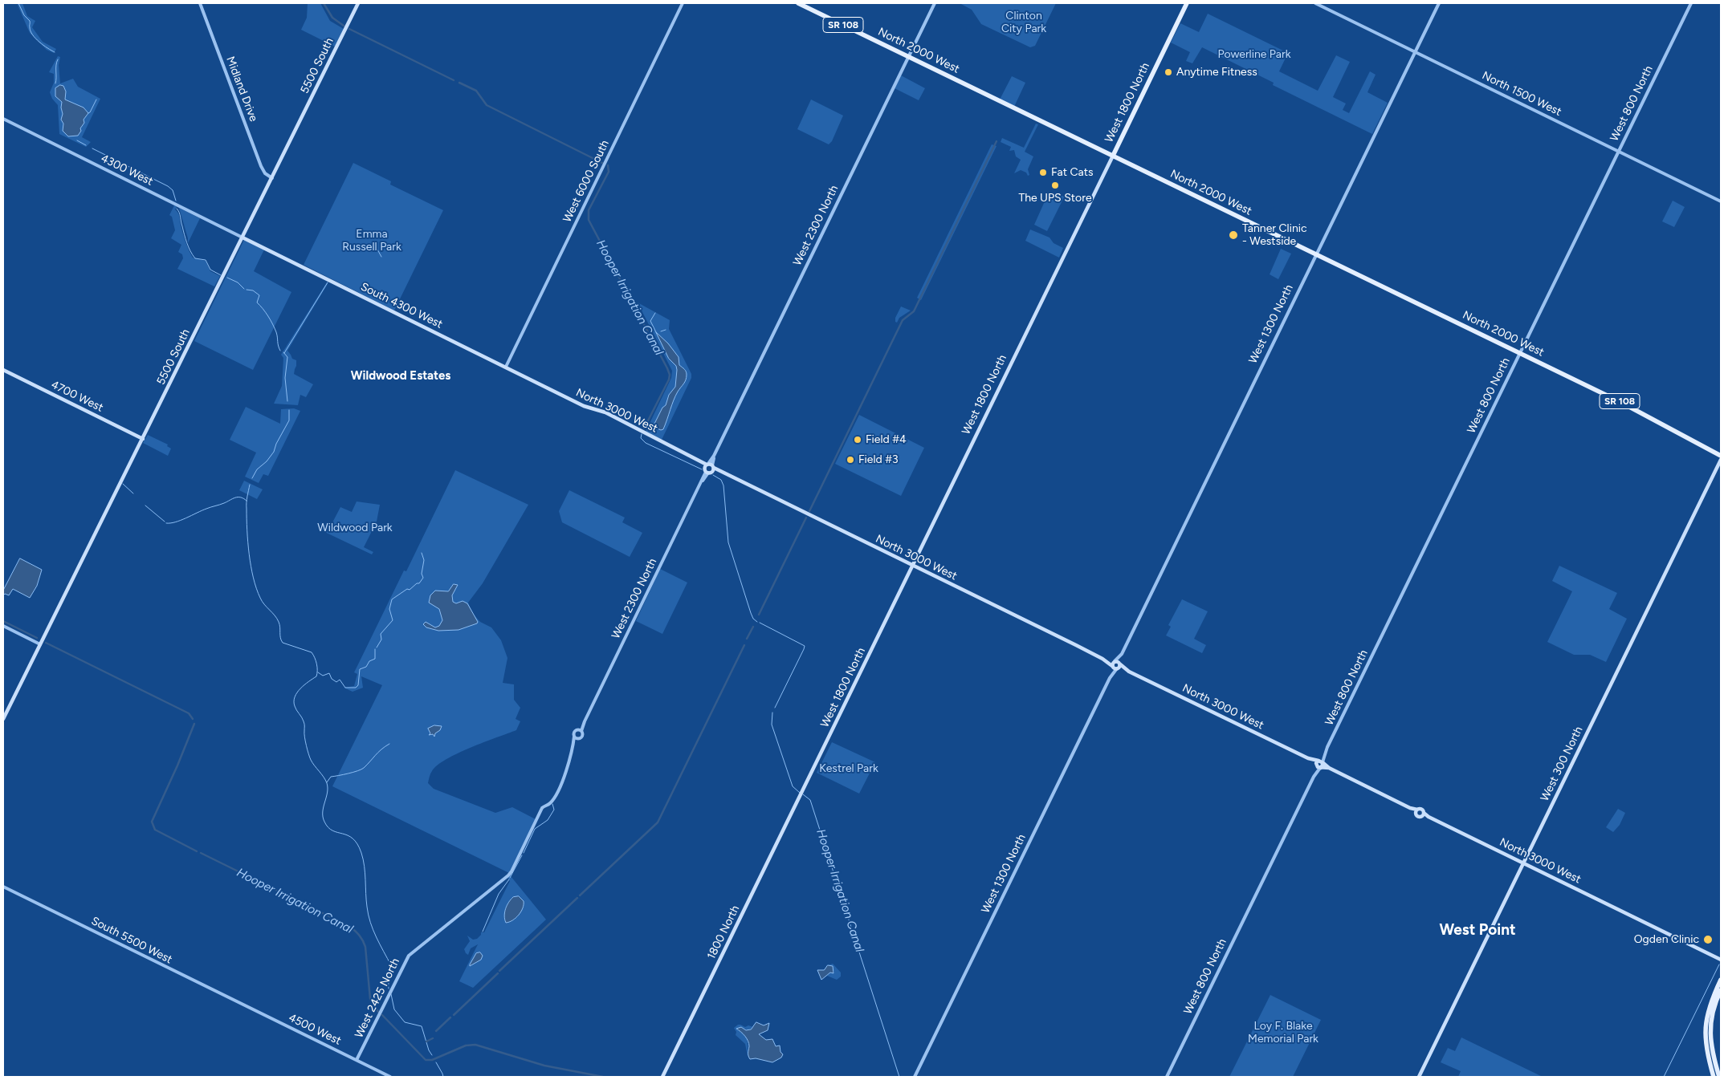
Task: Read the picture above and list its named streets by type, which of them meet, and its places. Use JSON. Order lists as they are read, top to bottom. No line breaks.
{"streets":{"main road":["SR 108","North 2000 West","5500 South","West 1800 North","South 4300 West","4700 West","North 3000 West","West 300 North","1800 North"],"street":["Midland Drive","North 1500 West","West 800 North","4300 West","West 6000 South","West 2300 North","West 1300 North","South 5500 West","West 2425 North","4500 West"]},"crossings":[["North 2000 West","West 1800 North"],["North 2000 West","West 800 North"],["North 2000 West","West 2300 North"],["North 2000 West","West 1300 North"],["5500 South","Midland Drive"],["5500 South","4300 West"],["5500 South","South 4300 West"],["5500 South","4700 West"],["North 1500 West","West 800 North"],["North 1500 West","West 1300 North"],["West 1800 North","North 3000 West"],["West 1800 North","1800 North"],["West 800 North","North 3000 West"],["4300 West","South 4300 West"],["West 6000 South","South 4300 West"],["West 2300 North","North 3000 West"],["South 4300 West","North 3000 West"],["West 1300 North","North 3000 West"],["North 3000 West","West 300 North"],["South 5500 West","4500 West"],["West 2425 North","4500 West"]],"districts":["Wildwood Estates","West Point"],"water":["Hooper Irrigation Canal"],"parks":["Clinton City Park","Powerline Park","Emma Russell Park","Wildwood Park","Kestrel Park","Loy F. Blake Memorial Park"],"places":["Anytime Fitness","Fat Cats","The UPS Store","Tanner Clinic - Westside","Field #4","Field #3","Ogden Clinic"]}
